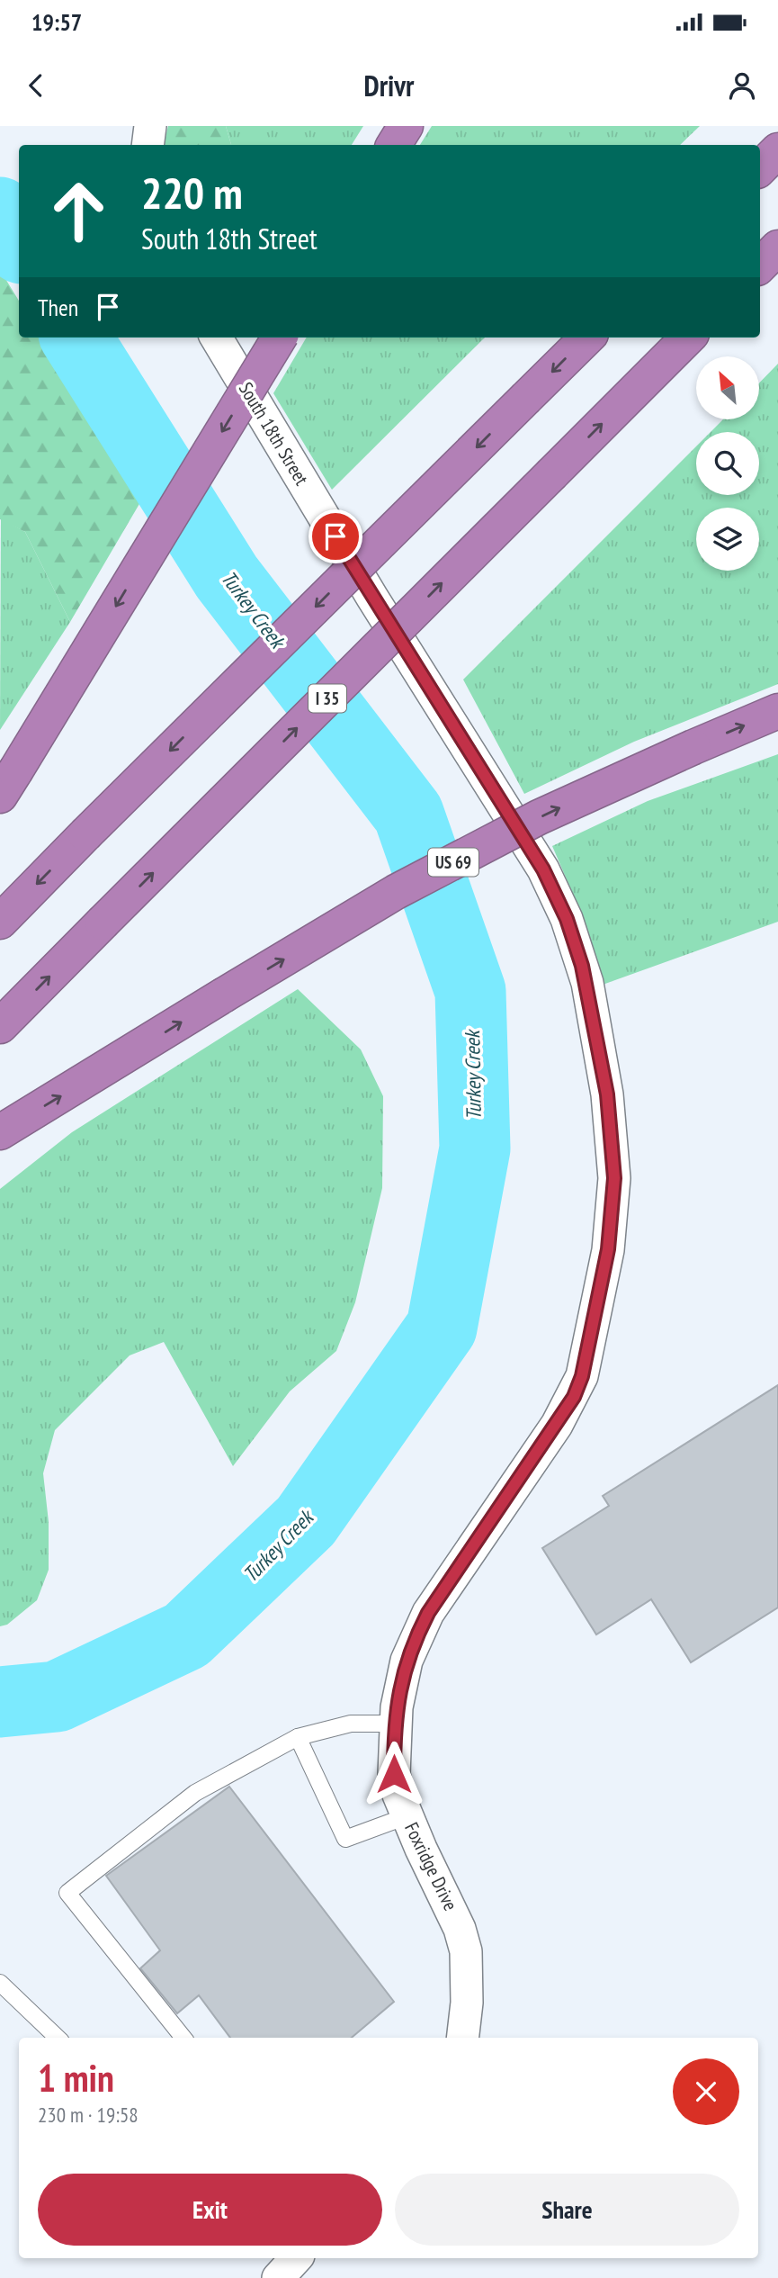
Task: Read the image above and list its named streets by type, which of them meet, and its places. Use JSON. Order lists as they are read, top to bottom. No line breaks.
{"streets":{"highway":["I 35","US 69"],"street":["South 18th Street","Foxridge Drive"]},"crossings":[["South 18th Street","Foxridge Drive"]],"water":["Turkey Creek"],"north":"top left","page":{"status":"19:57","header":"Drivr","turn":["220 m","South 18th Street"],"then":"Then","heading":["1 min","230 m · 19:58"],"buttons":["Exit","Share"]}}
